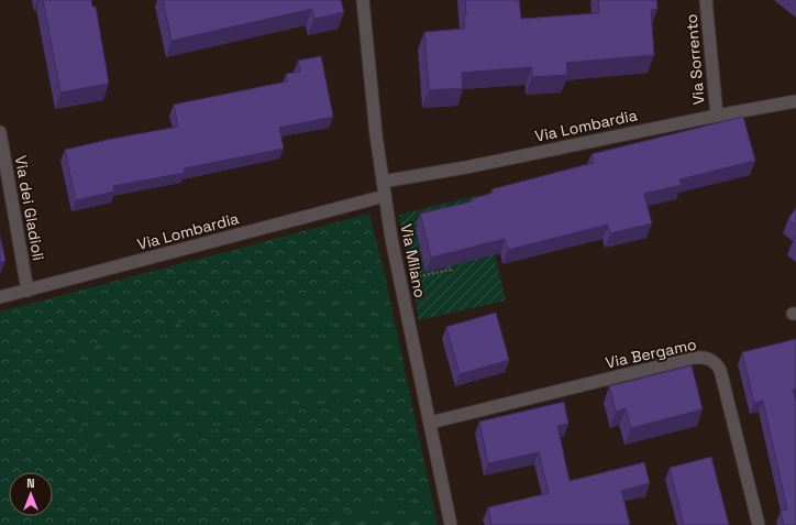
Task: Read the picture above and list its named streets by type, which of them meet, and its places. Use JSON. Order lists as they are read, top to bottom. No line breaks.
{"streets":{"street":["Via Sorrento","Via Lombardia","Via dei Gladioli","Via Milano","Via Bergamo"]},"crossings":[["Via Sorrento","Via Lombardia"],["Via Lombardia","Via dei Gladioli"],["Via Lombardia","Via Milano"],["Via Milano","Via Bergamo"]],"north":"top"}
